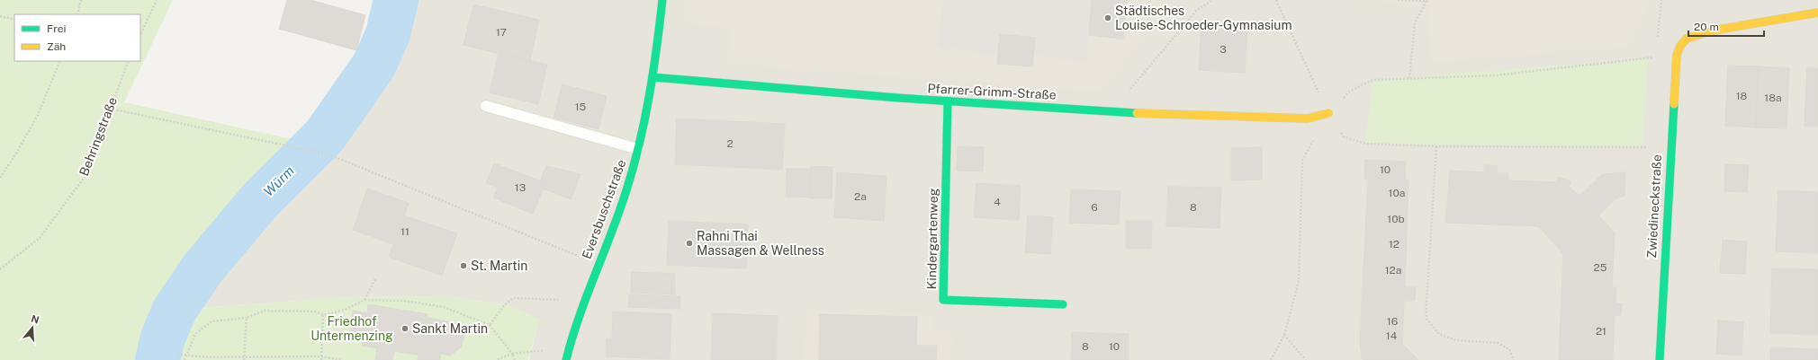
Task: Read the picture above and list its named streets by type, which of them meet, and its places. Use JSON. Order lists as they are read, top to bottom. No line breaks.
{"streets":{"street":["Pfarrer-Grimm-Straße","Zwiedineckstraße","Eversbuschstraße","Kindergartenweg"],"path":["Behringstraße"]},"crossings":[["Pfarrer-Grimm-Straße","Eversbuschstraße"],["Pfarrer-Grimm-Straße","Kindergartenweg"]],"water":["Würm"],"parks":["Friedhof Untermenzing"],"places":["Städtisches Louise-Schroeder-Gymnasium","Rahni Thai Massagen & Wellness","St. Martin","Sankt Martin"],"house_numbers":["17","3","18","18a","15","2","10","13","10a","2a","4","6","8","10b","11","12","25","12a","16","21","14","8","10"],"legend":["Frei","Zäh"],"scale_bar":"20 m","north":"top"}
